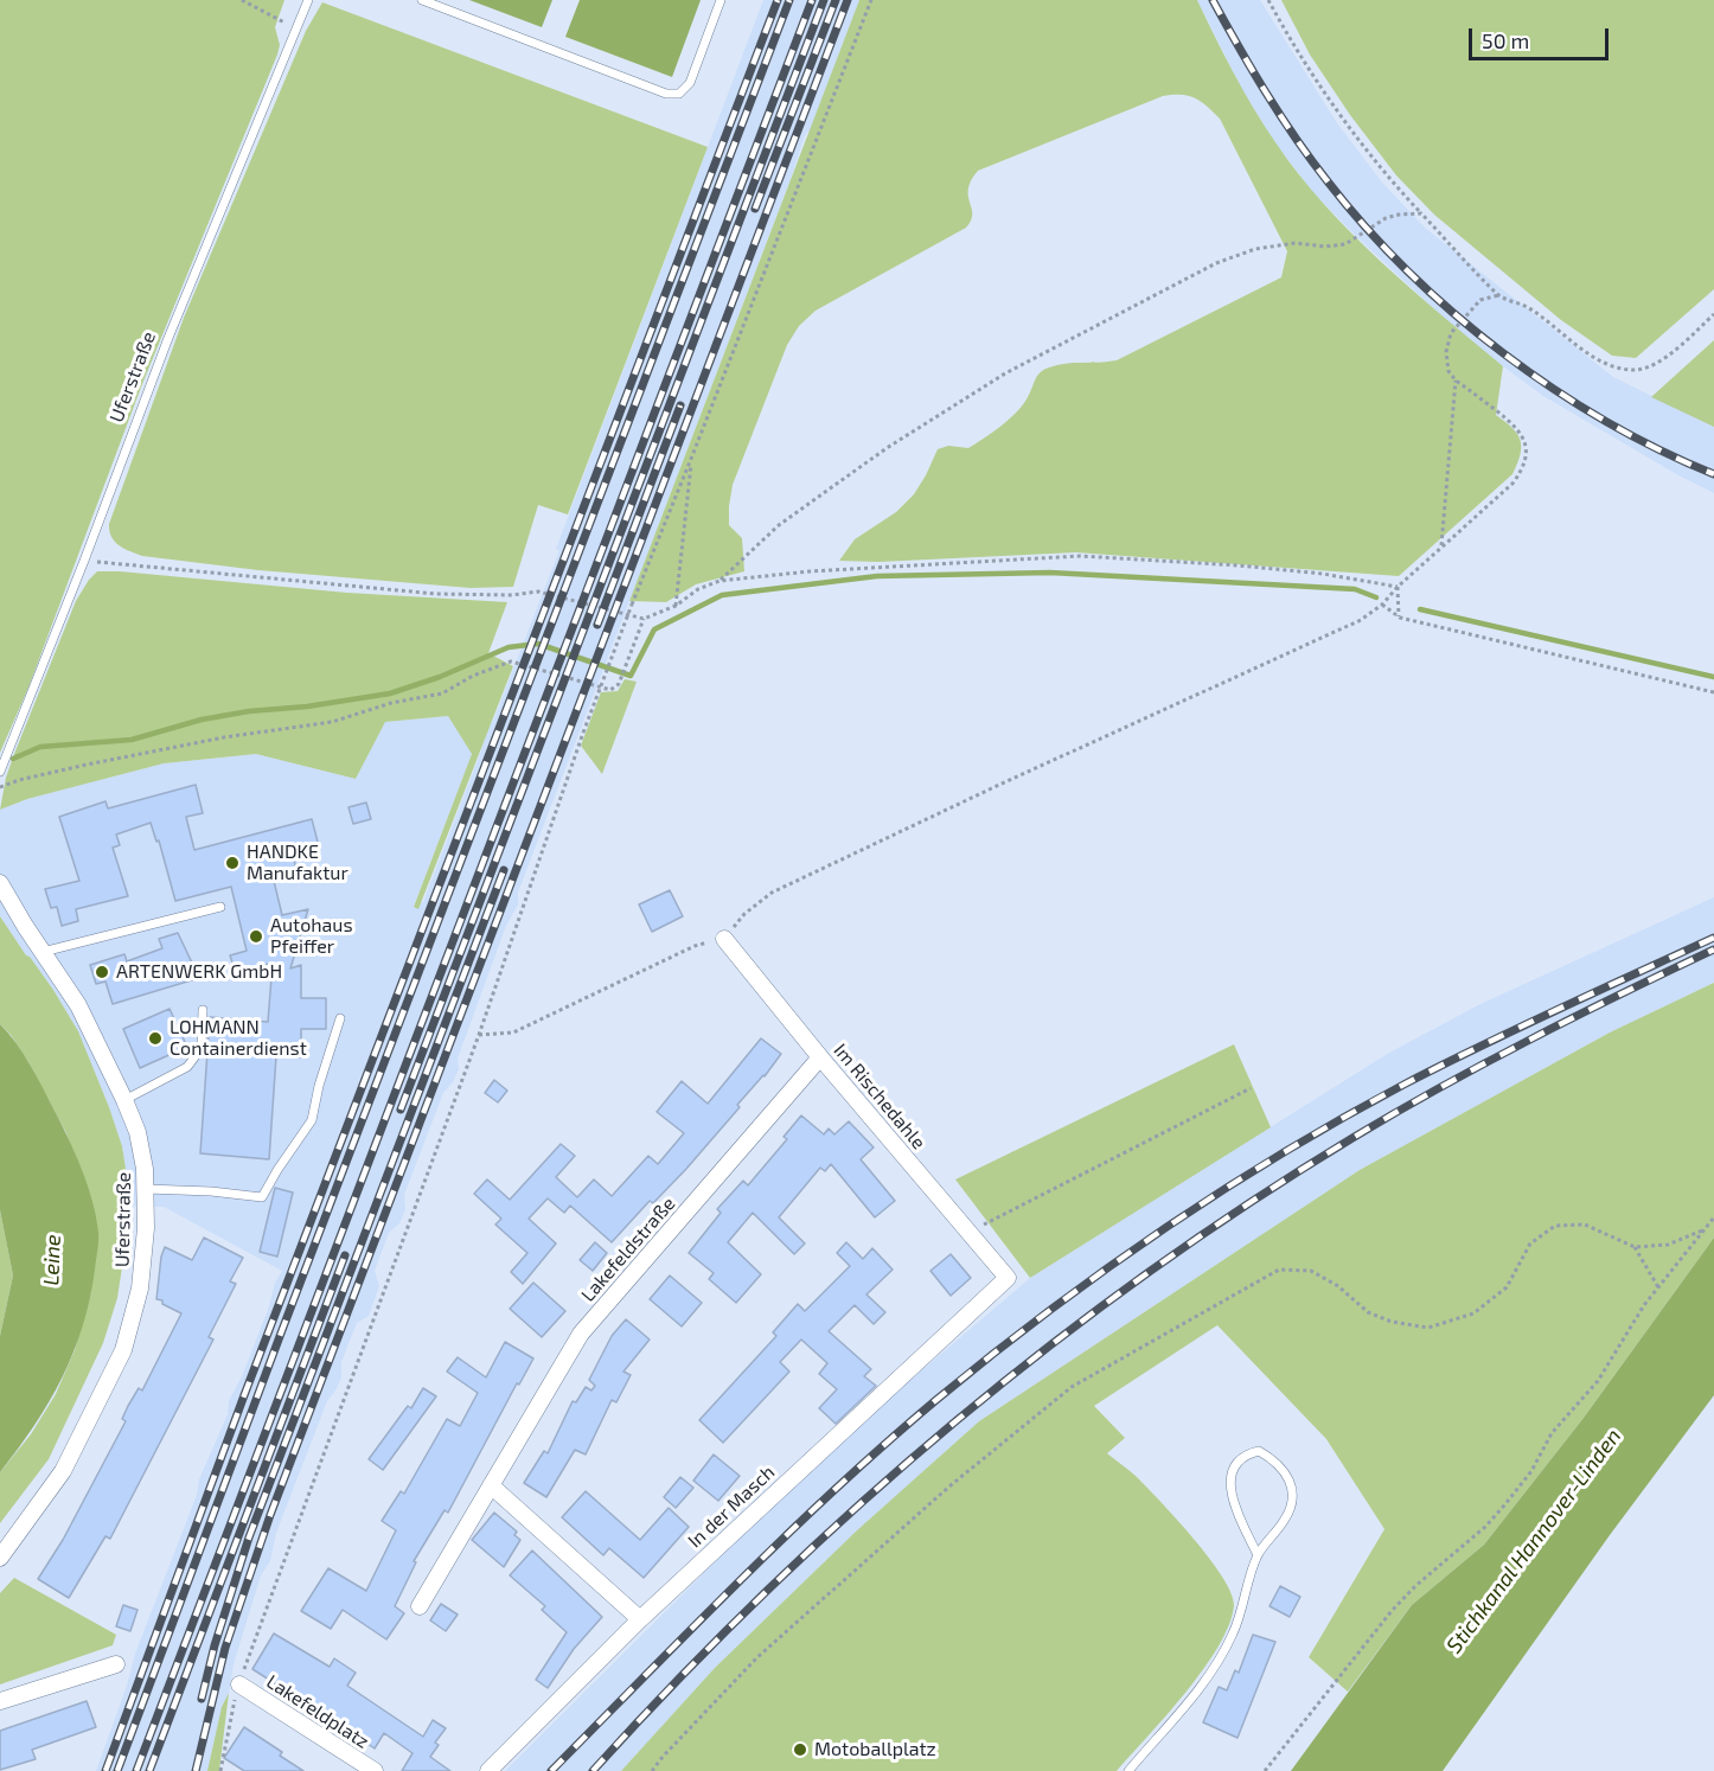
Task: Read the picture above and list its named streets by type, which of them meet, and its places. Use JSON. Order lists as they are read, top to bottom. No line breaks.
{"streets":{"street":["Uferstraße","Im Rischedahle","Lakefeldstraße","In der Masch","Lakefeldplatz"]},"crossings":[["Im Rischedahle","Lakefeldstraße"],["Im Rischedahle","In der Masch"]],"water":["Leine","Stichkanal Hannover-Linden"],"places":["HANDKE Manufaktur","Autohaus Pfeiffer","ARTENWERK GmbH","LOHMANN Containerdienst","Motoballplatz"],"scale_bar":"50 m"}
